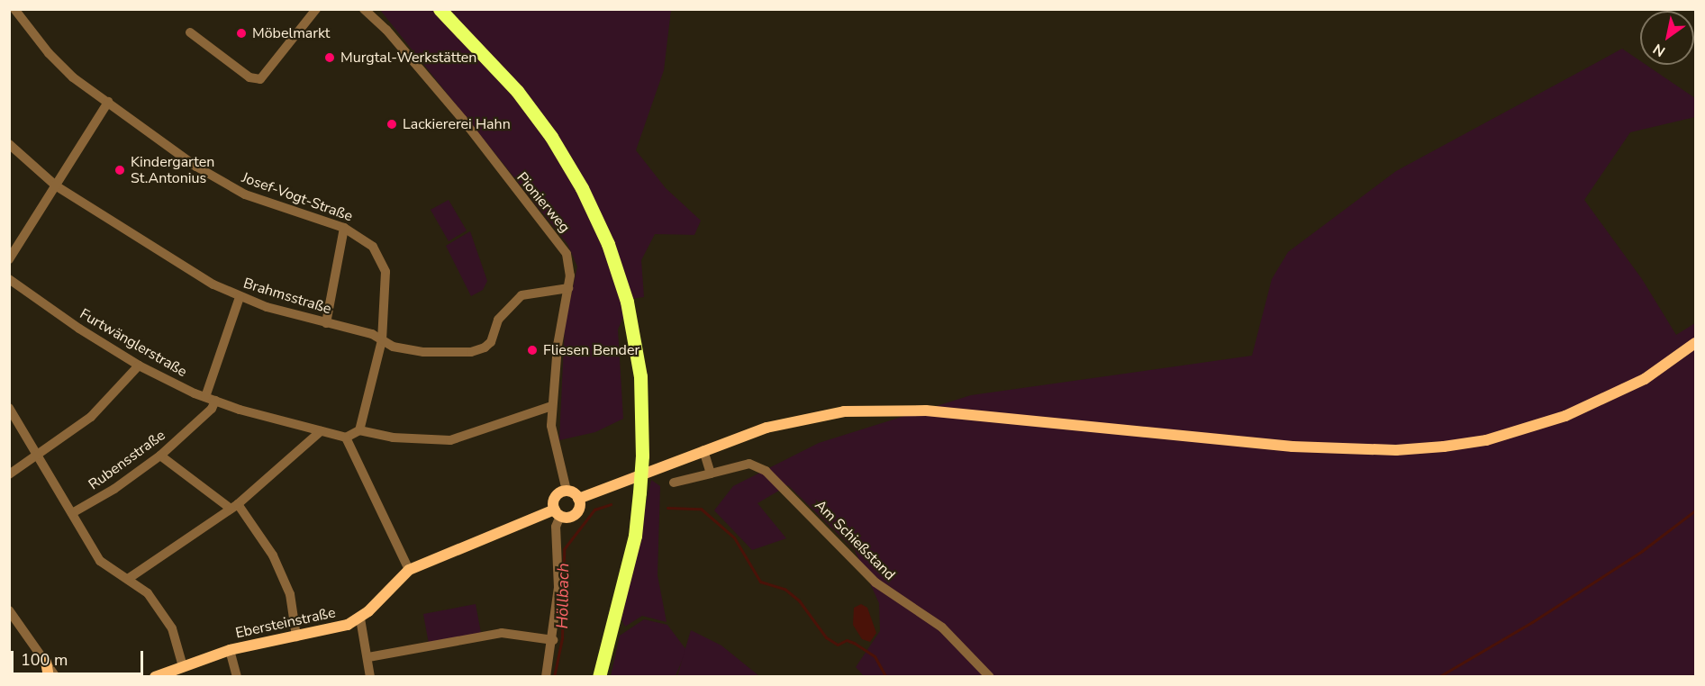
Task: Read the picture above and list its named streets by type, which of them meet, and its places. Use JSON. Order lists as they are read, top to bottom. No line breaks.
{"streets":{"street":["Josef-Vogt-Straße","Pionierweg","Brahmsstraße","Furtwänglerstraße","Rubensstraße","Am Schießstand","Ebersteinstraße"]},"crossings":[["Josef-Vogt-Straße","Brahmsstraße"],["Pionierweg","Brahmsstraße"],["Brahmsstraße","Rubensstraße"],["Furtwänglerstraße","Rubensstraße"]],"water":["Höllbach"],"places":["Möbelmarkt","Murgtal-Werkstätten","Lackiererei Hahn","Kindergarten St.Antonius","Fliesen Bender"],"scale_bar":"100 m","north":"bottom left"}
